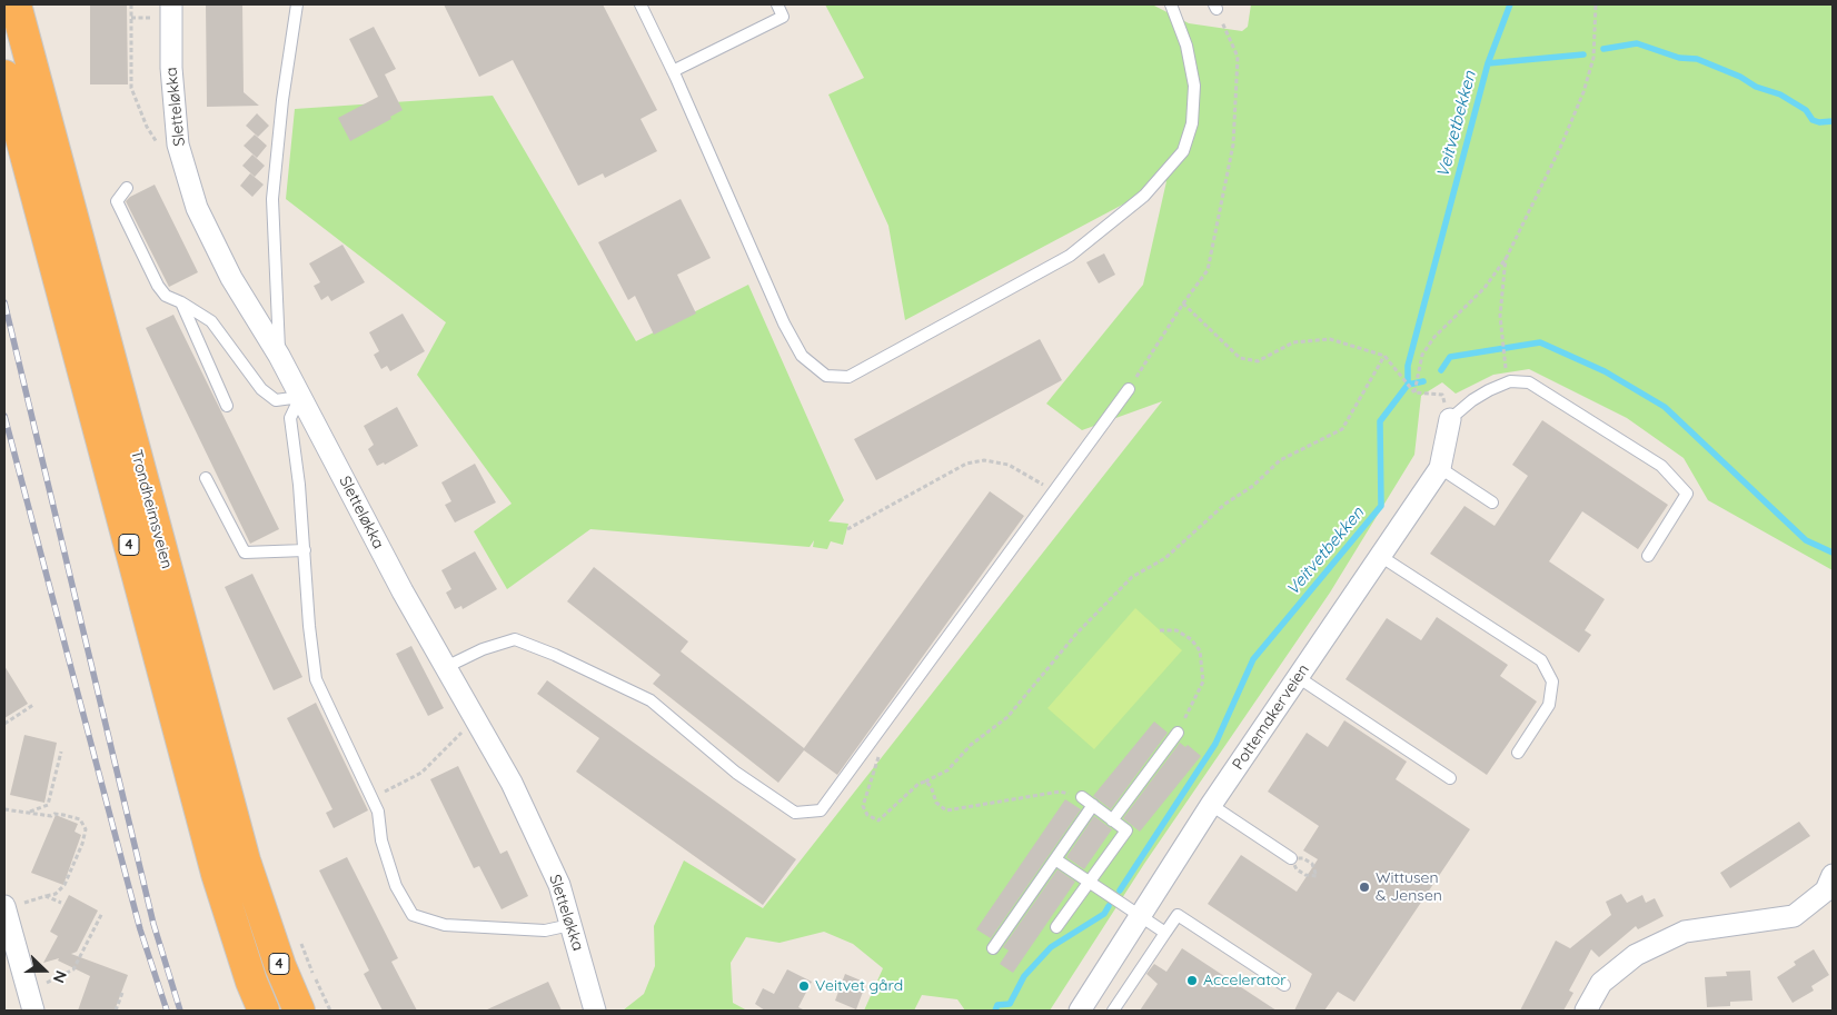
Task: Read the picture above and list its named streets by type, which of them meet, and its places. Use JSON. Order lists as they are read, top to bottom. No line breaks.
{"streets":{"highway":["Trondheimsveien","4"],"street":["Sletteløkka","Pottemakerveien"]},"water":["Veitvetbekken"],"places":["Wittusen & Jensen","Accelerator","Veitvet gård"],"north":"right"}
